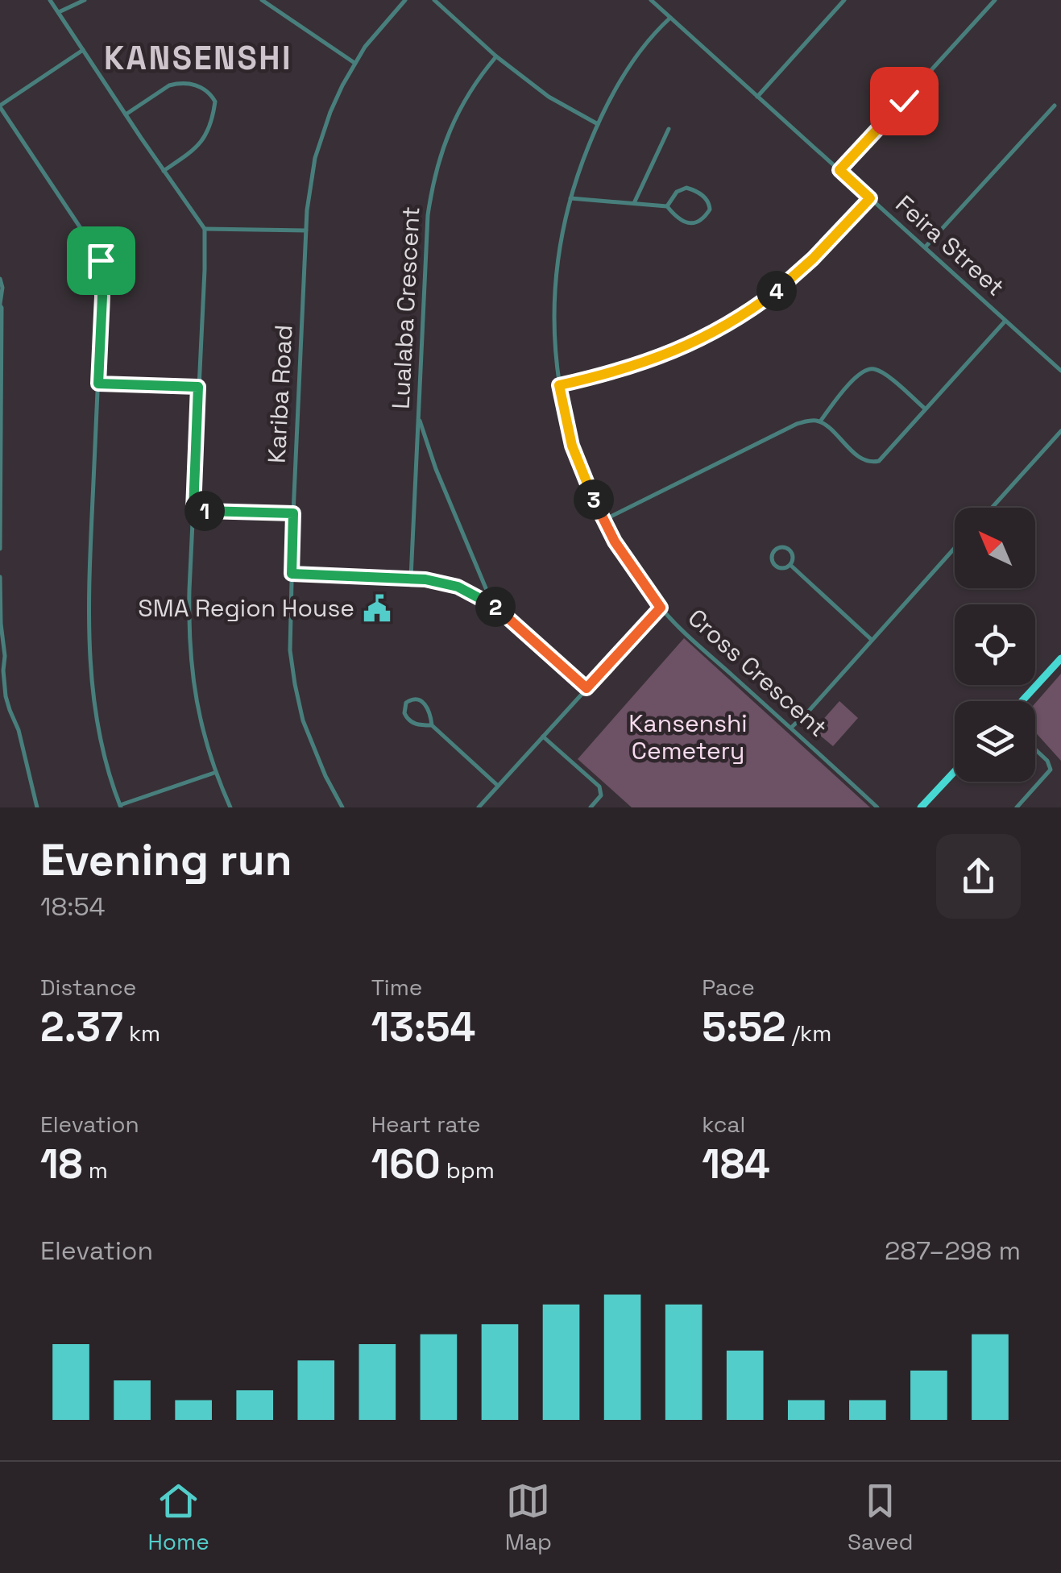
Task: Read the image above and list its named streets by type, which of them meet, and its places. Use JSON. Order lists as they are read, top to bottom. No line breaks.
{"streets":{"street":["Feira Street","Lualaba Crescent","Kariba Road","Cross Crescent"]},"crossings":[["Feira Street","Cross Crescent"]],"districts":["KANSENSHI"],"parks":["Kansenshi Cemetery"],"places":{"public building":["SMA Region House"]},"north":"top left","page":{"pins":["4","3","1","2"],"heading":["Evening run","18:54"],"stats":[["Distance","2.37 km"],["Time","13:54"],["Pace","5:52 /km"],["Elevation","18 m"],["Heart rate","160 bpm"],["kcal","184"]],"chart":["Elevation","287–298 m"],"tabs":["Home","Map","Saved"]}}
